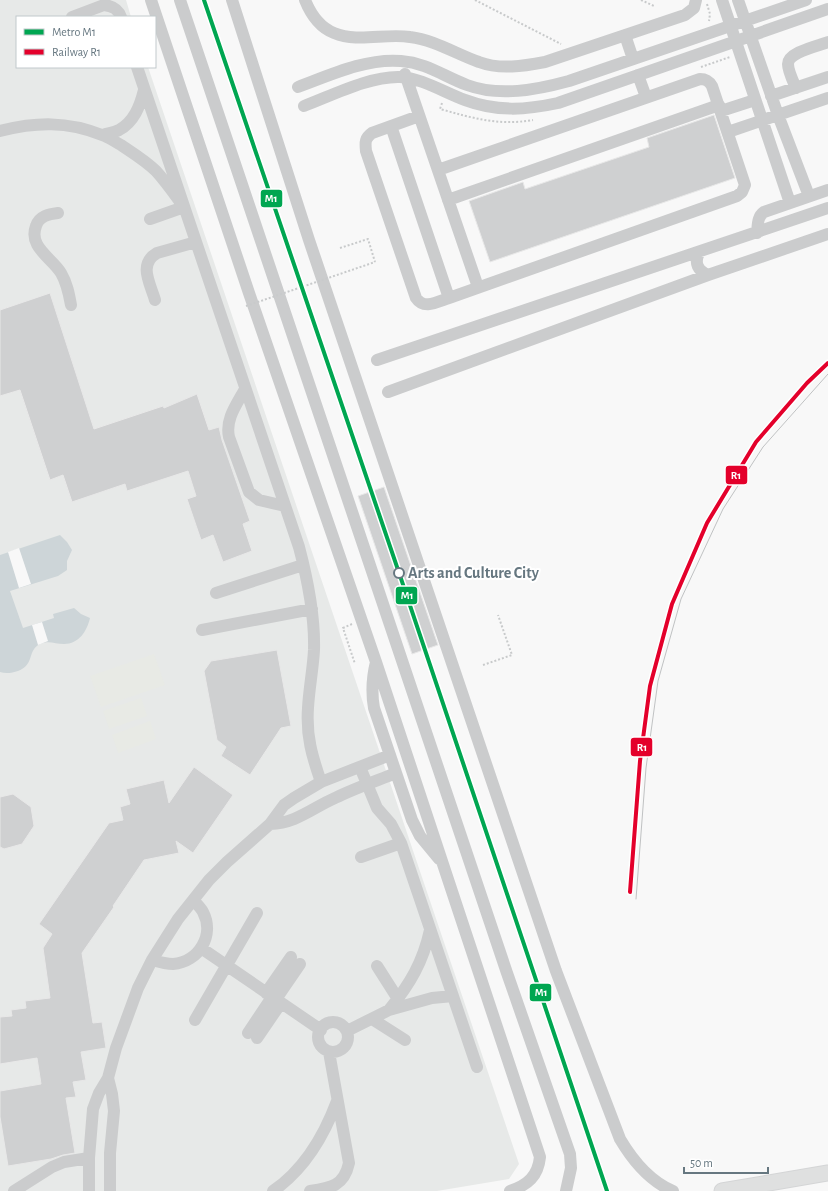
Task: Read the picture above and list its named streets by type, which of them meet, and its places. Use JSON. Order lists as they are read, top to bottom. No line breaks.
{"places":["Arts and Culture City"],"lines":["metro line M1","rail line R1"],"legend":["Metro M1","Railway R1"],"scale_bar":"50 m"}
